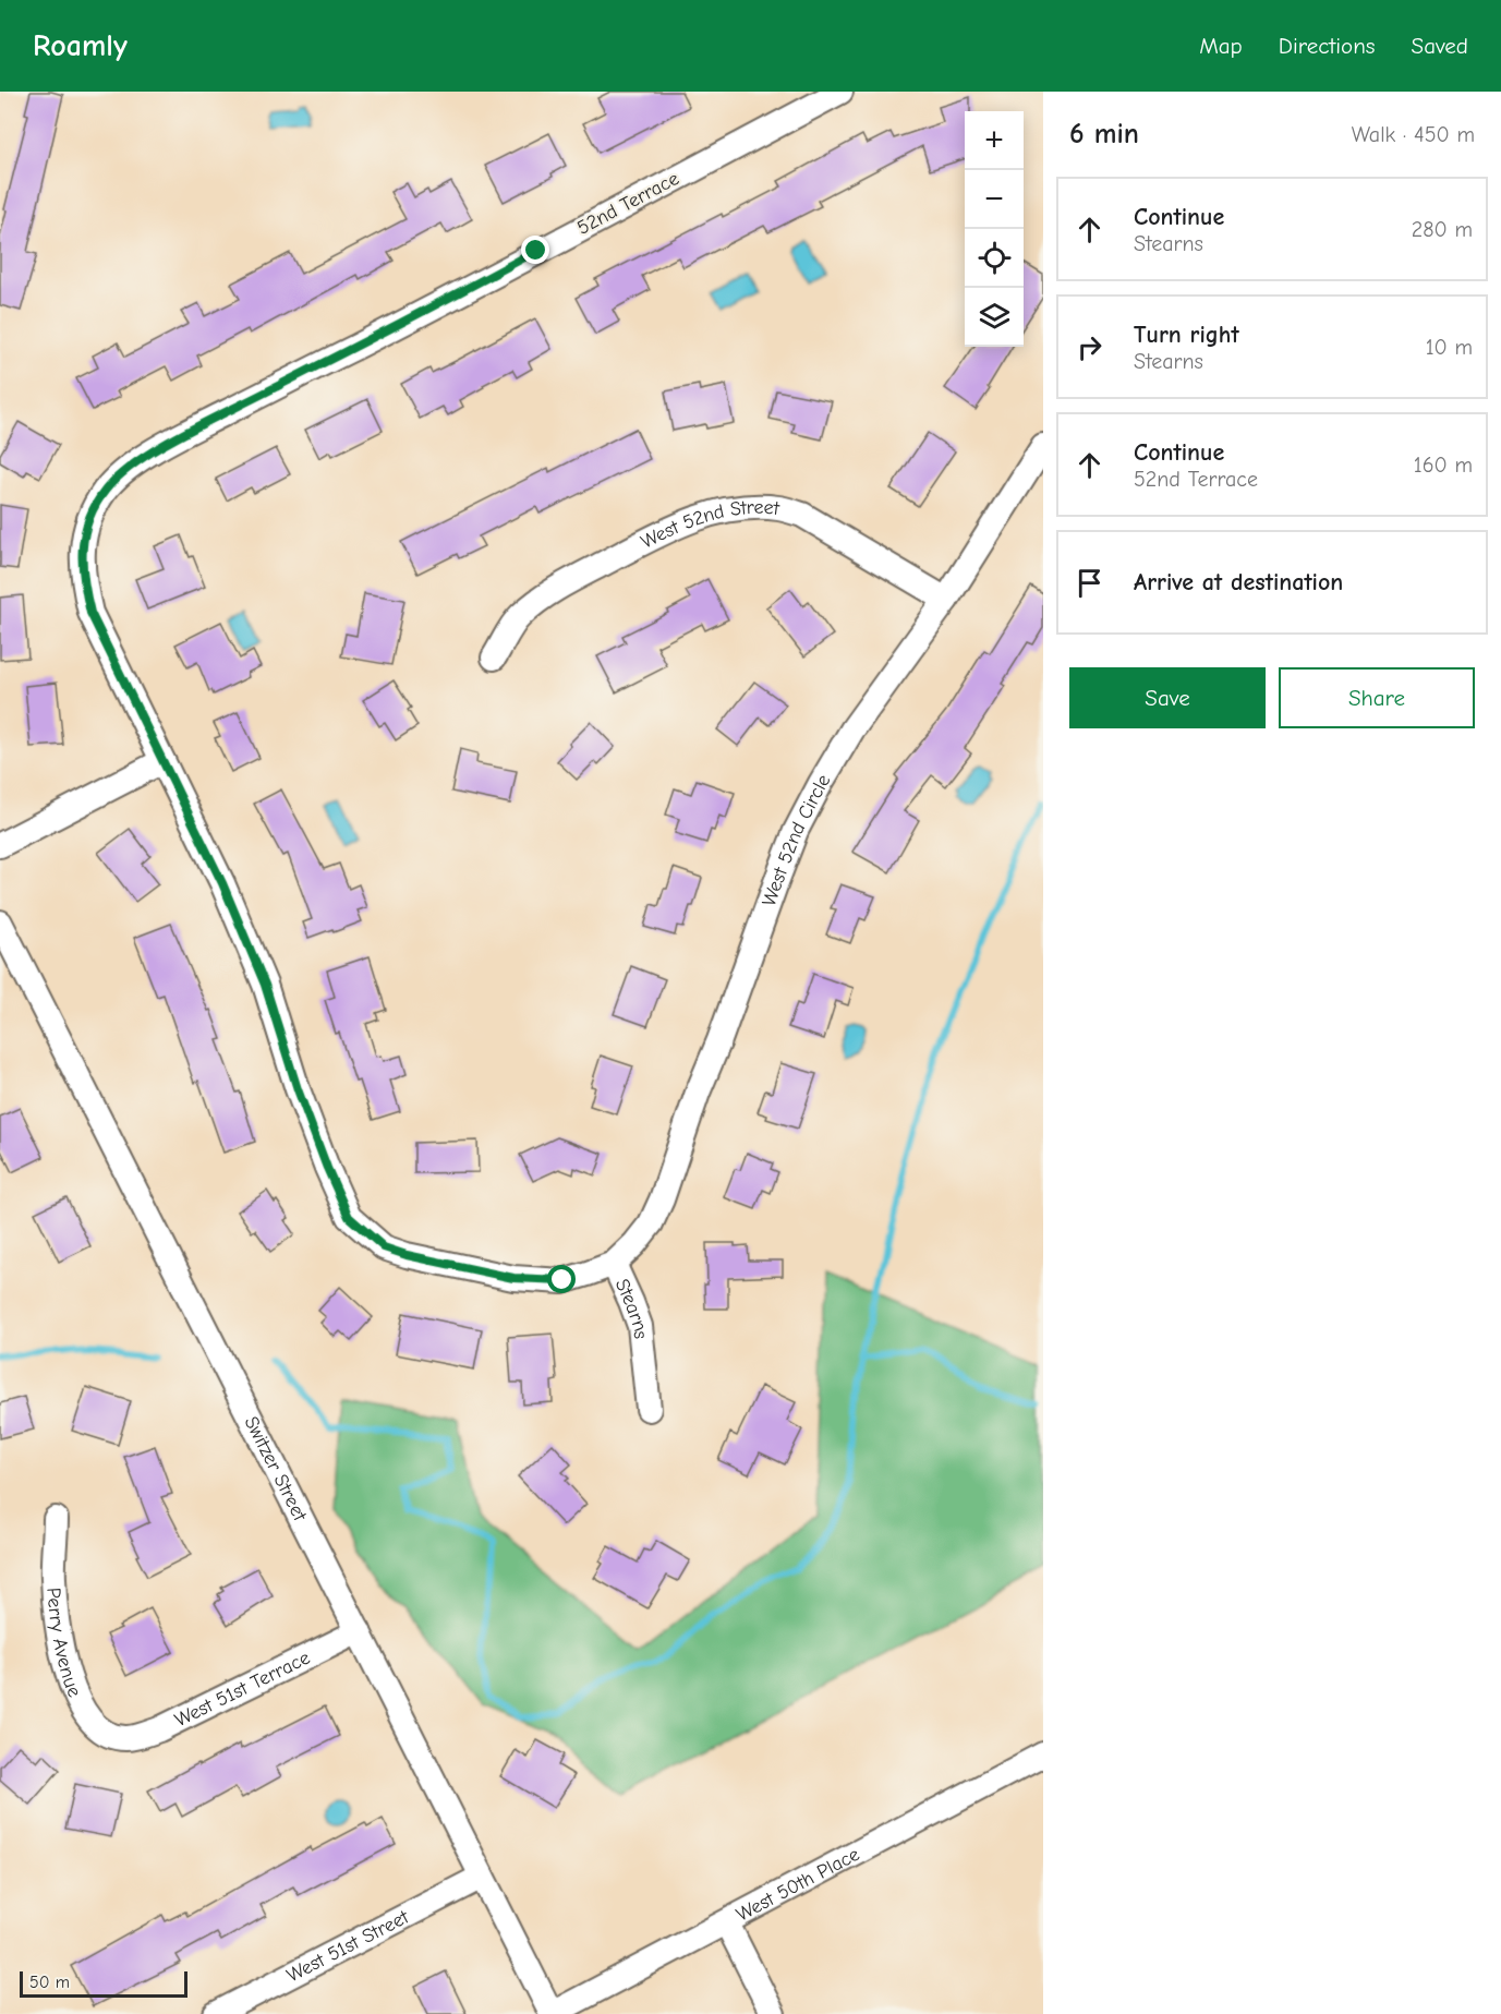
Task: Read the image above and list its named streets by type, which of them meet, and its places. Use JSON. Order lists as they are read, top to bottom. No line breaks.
{"streets":{"street":["52nd Terrace","West 52nd Street","West 52nd Circle","Stearns","Switzer Street","Perry Avenue","West 51st Terrace","West 50th Place","West 51st Street"]},"crossings":[["52nd Terrace","Stearns"],["West 52nd Street","West 52nd Circle"],["West 52nd Circle","Stearns"],["Switzer Street","West 51st Terrace"],["Switzer Street","West 50th Place"],["Switzer Street","West 51st Street"],["Perry Avenue","West 51st Terrace"]],"scale_bar":"50 m","page":{"header":"Roamly","nav":["Map","Directions","Saved"],"heading":["6 min","Walk · 450 m"],"map_buttons":["+","−"],"list":[["Continue","Stearns","280 m"],["Turn right","Stearns","10 m"],["Continue","52nd Terrace","160 m"],"Arrive at destination"],"buttons":["Save","Share"],"scale":"50 m"}}
